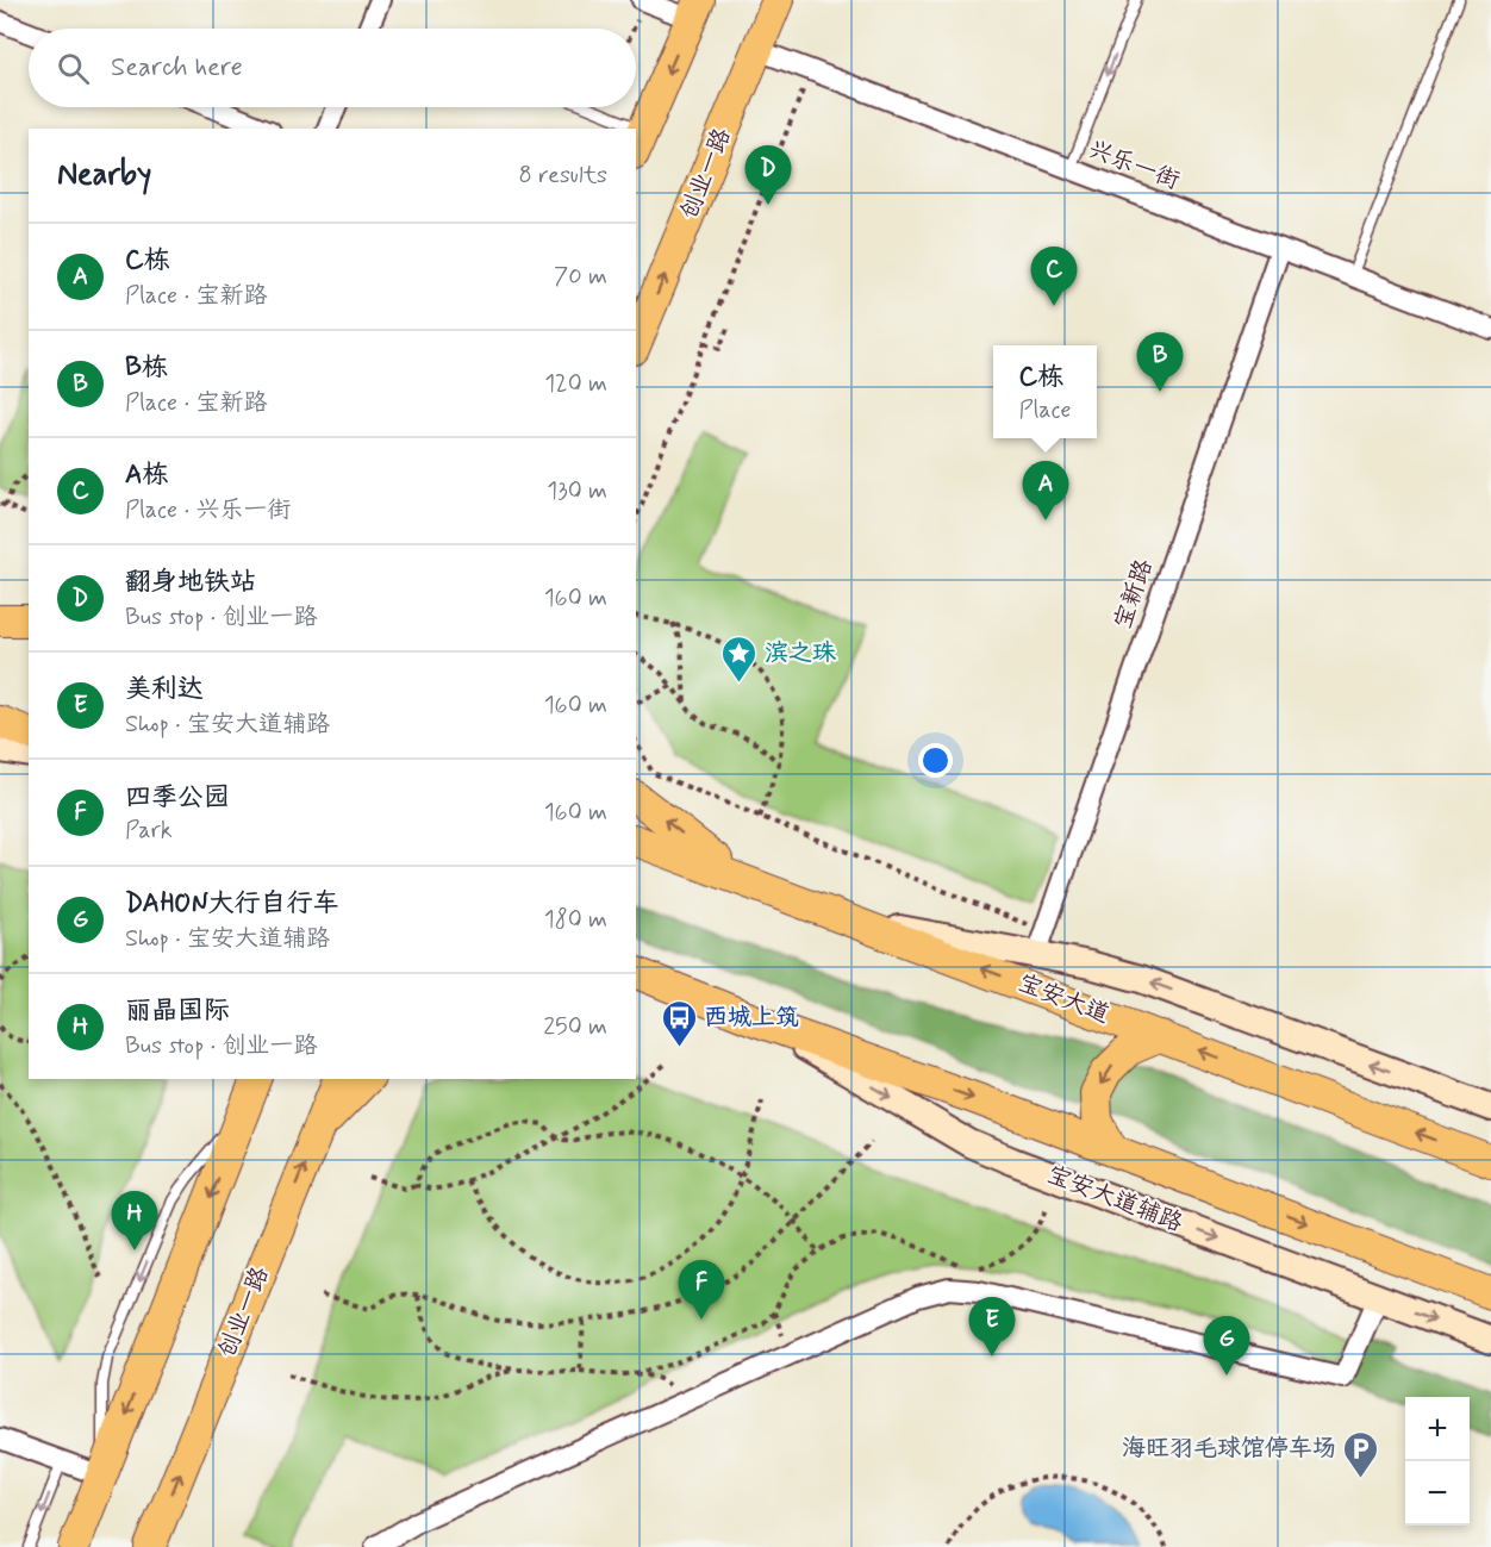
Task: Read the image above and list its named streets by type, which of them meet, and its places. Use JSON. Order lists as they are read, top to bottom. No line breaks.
{"streets":{"main road":["创业一路","宝安大道","宝安大道辅路"],"street":["兴乐一街","宝新路"]},"crossings":[["兴乐一街","创业一路"],["兴乐一街","宝新路"]],"places":{"place":["滨之珠"],"bus stop":["西城上筑"],"parking":["海旺羽毛球馆停车场"]},"page":{"search":"Search here","heading":["Nearby","8 results"],"pins":["D","C","B","A","H","F","E","G"],"list":[{"mark":"A","name":"C栋","note":"Place · 宝新路","value":"70 m"},{"mark":"B","name":"B栋","note":"Place · 宝新路","value":"120 m"},{"mark":"C","name":"A栋","note":"Place · 兴乐一街","value":"130 m"},{"mark":"D","name":"翻身地铁站","note":"Bus stop · 创业一路","value":"160 m"},{"mark":"E","name":"美利达","note":"Shop · 宝安大道辅路","value":"160 m"},{"mark":"F","name":"四季公园","note":"Park","value":"160 m"},{"mark":"G","name":"DAHON大行自行车","note":"Shop · 宝安大道辅路","value":"180 m"},{"mark":"H","name":"丽晶国际","note":"Bus stop · 创业一路","value":"250 m"}],"popup":["C栋","Place"],"map_buttons":["+","−"]}}
